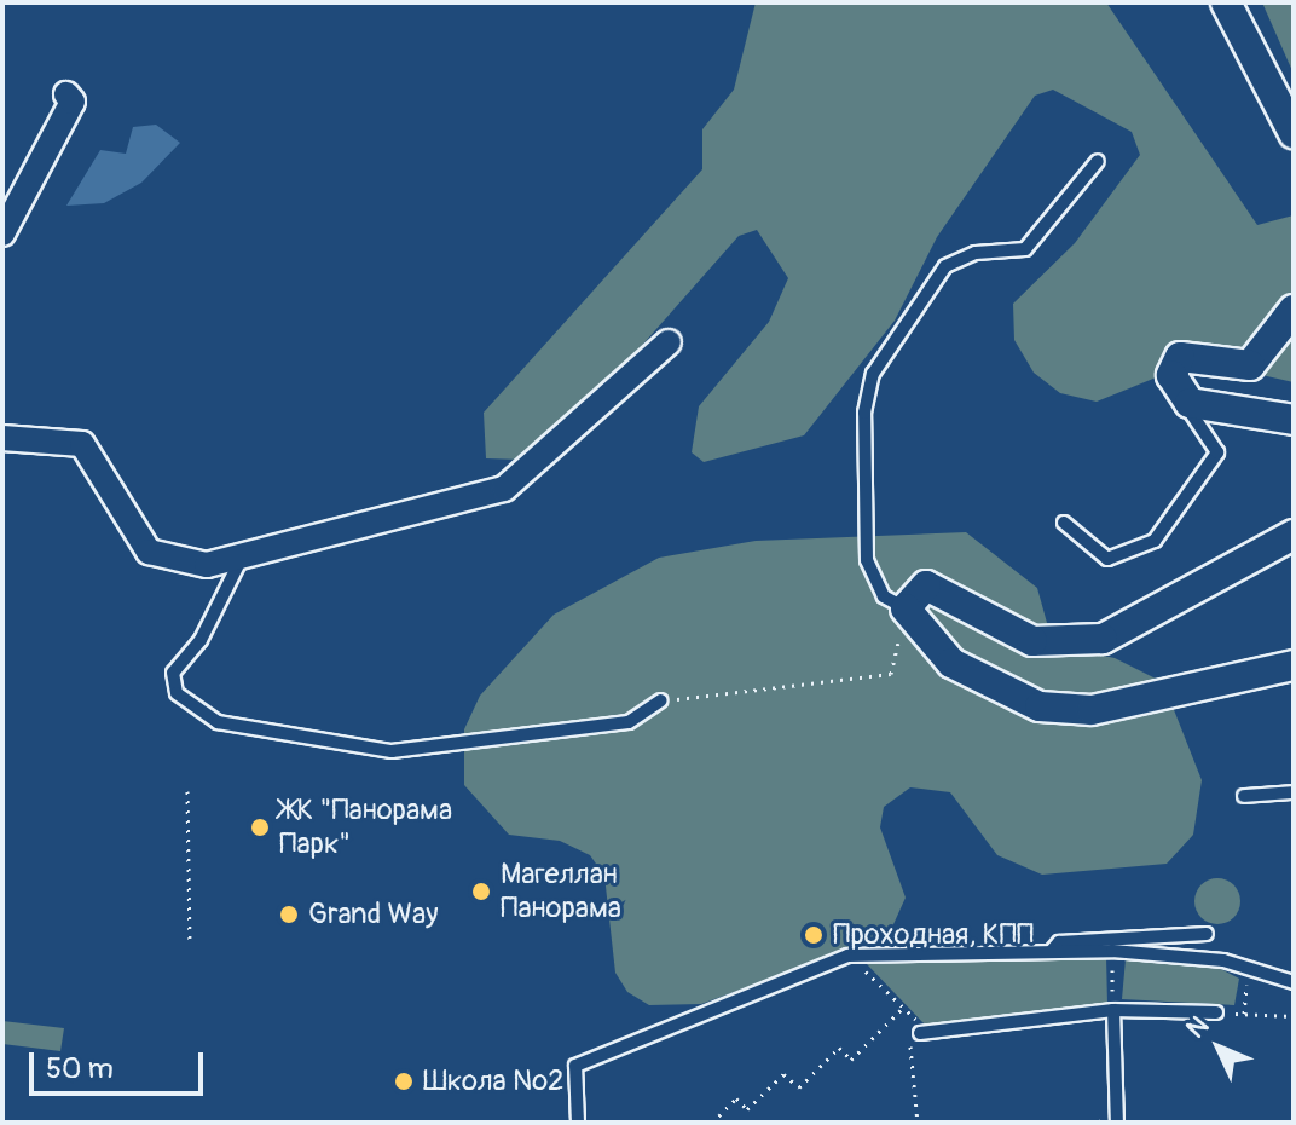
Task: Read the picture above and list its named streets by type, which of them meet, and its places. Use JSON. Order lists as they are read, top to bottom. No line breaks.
{"places":["ЖК \"Панорама Парк\"","Магеллан Панорама","Grand Way","Проходная, КПП","Школа №2"],"scale_bar":"50 m","north":"top left"}
